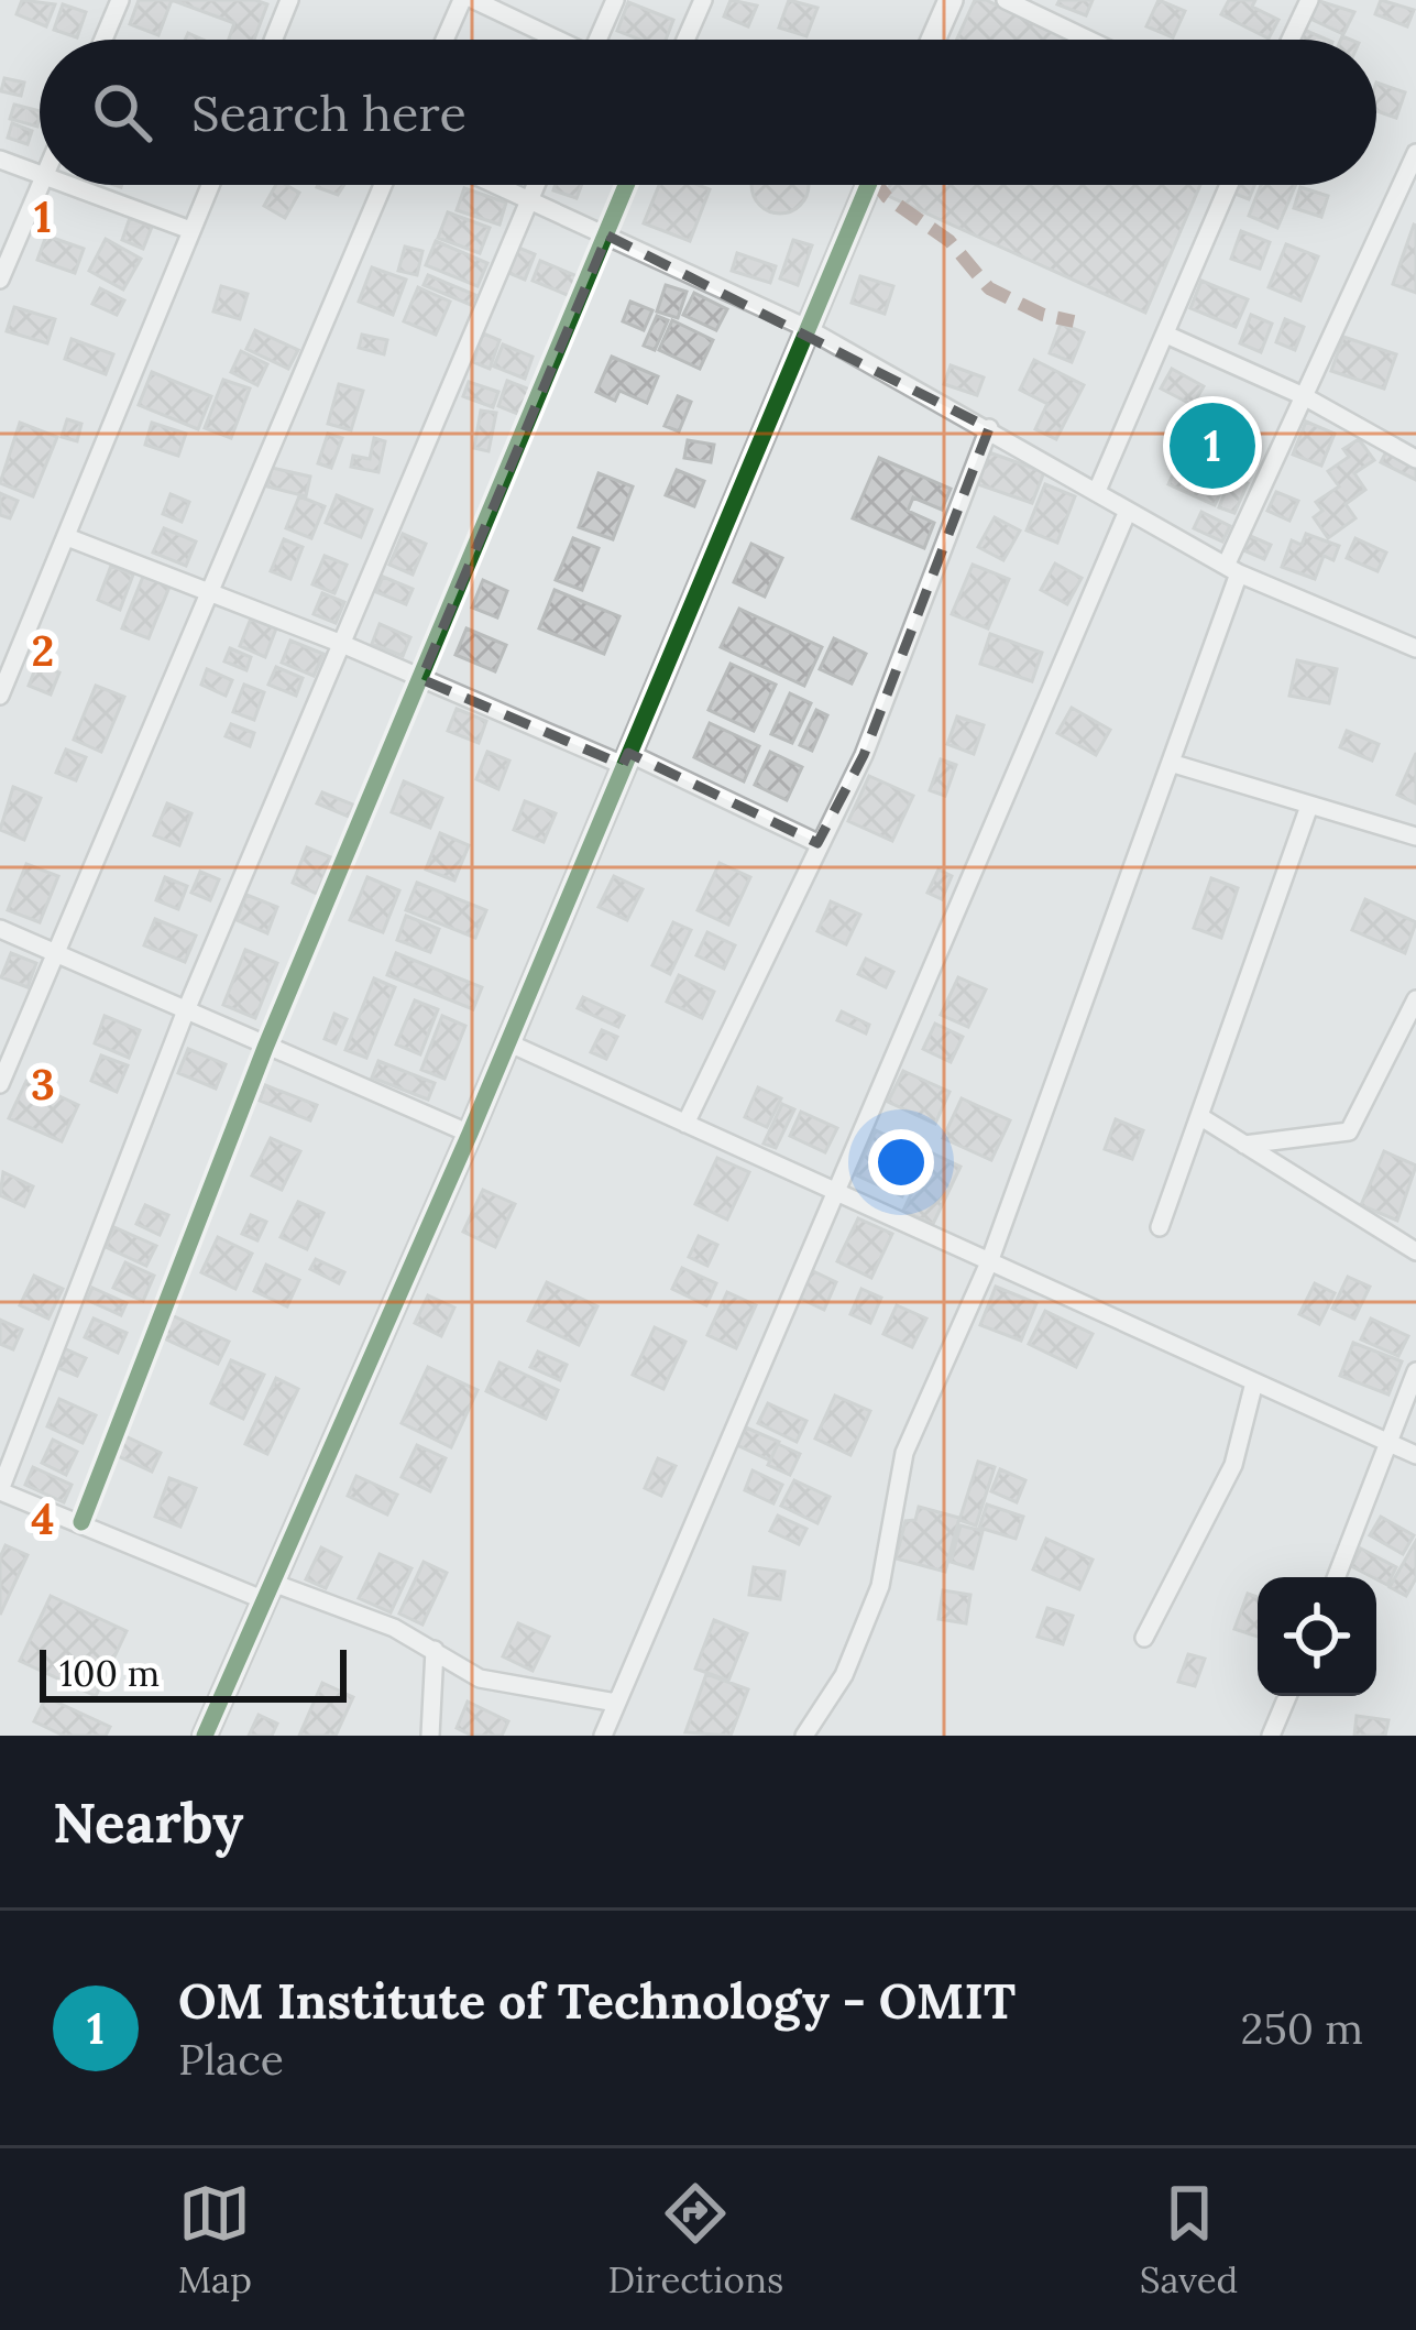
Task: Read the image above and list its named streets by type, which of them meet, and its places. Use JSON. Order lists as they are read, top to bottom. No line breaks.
{"scale_bar":"100 m","page":{"search":"Search here","pins":"1","scale":"100 m","heading":"Nearby","list":[{"mark":"1","name":"OM Institute of Technology - OMIT","note":"Place","value":"250 m"}],"nav":["Map","Directions","Saved"]},"grid":{"rows":["1","2","3","4"]}}
